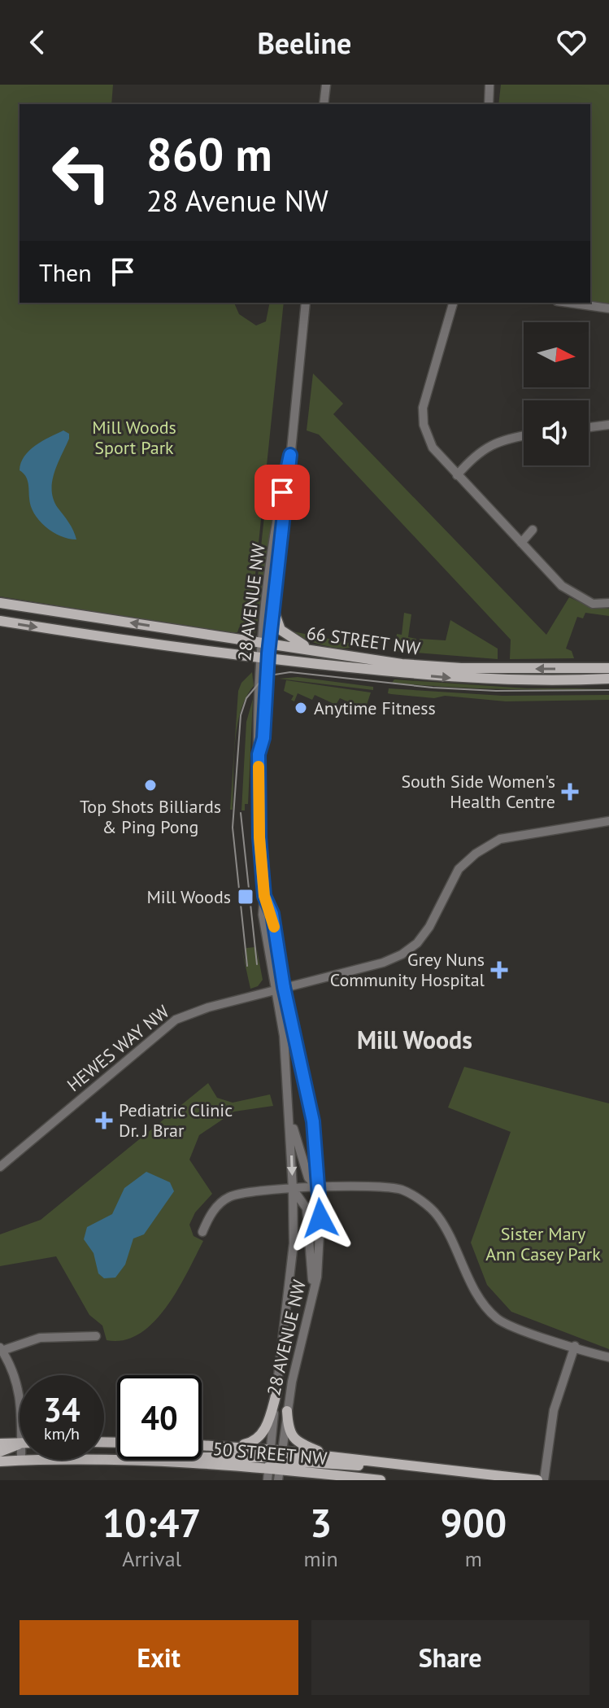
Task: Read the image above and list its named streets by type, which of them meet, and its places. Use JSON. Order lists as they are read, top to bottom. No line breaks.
{"streets":{"main road":["66 STREET NW","50 STREET NW"],"street":["28 AVENUE NW","HEWES WAY NW"]},"crossings":[["28 AVENUE NW","66 STREET NW"],["28 AVENUE NW","HEWES WAY NW"],["28 AVENUE NW","50 STREET NW"]],"districts":["Mill Woods"],"parks":["Mill Woods Sport Park","Sister Mary Ann Casey Park"],"places":{"other":["Anytime Fitness","Top Shots Billiards & Ping Pong"],"health":["South Side Women's Health Centre","Grey Nuns Community Hospital","Pediatric Clinic Dr. J Brar"],"transit":["Mill Woods"]},"north":"right","page":{"header":"Beeline","turn":["860 m","28 Avenue NW"],"then":"Then","speed":"34 km/h","limit":"40","eta":["10:47","Arrival","3","min","900","m"],"buttons":["Exit","Share"]}}
